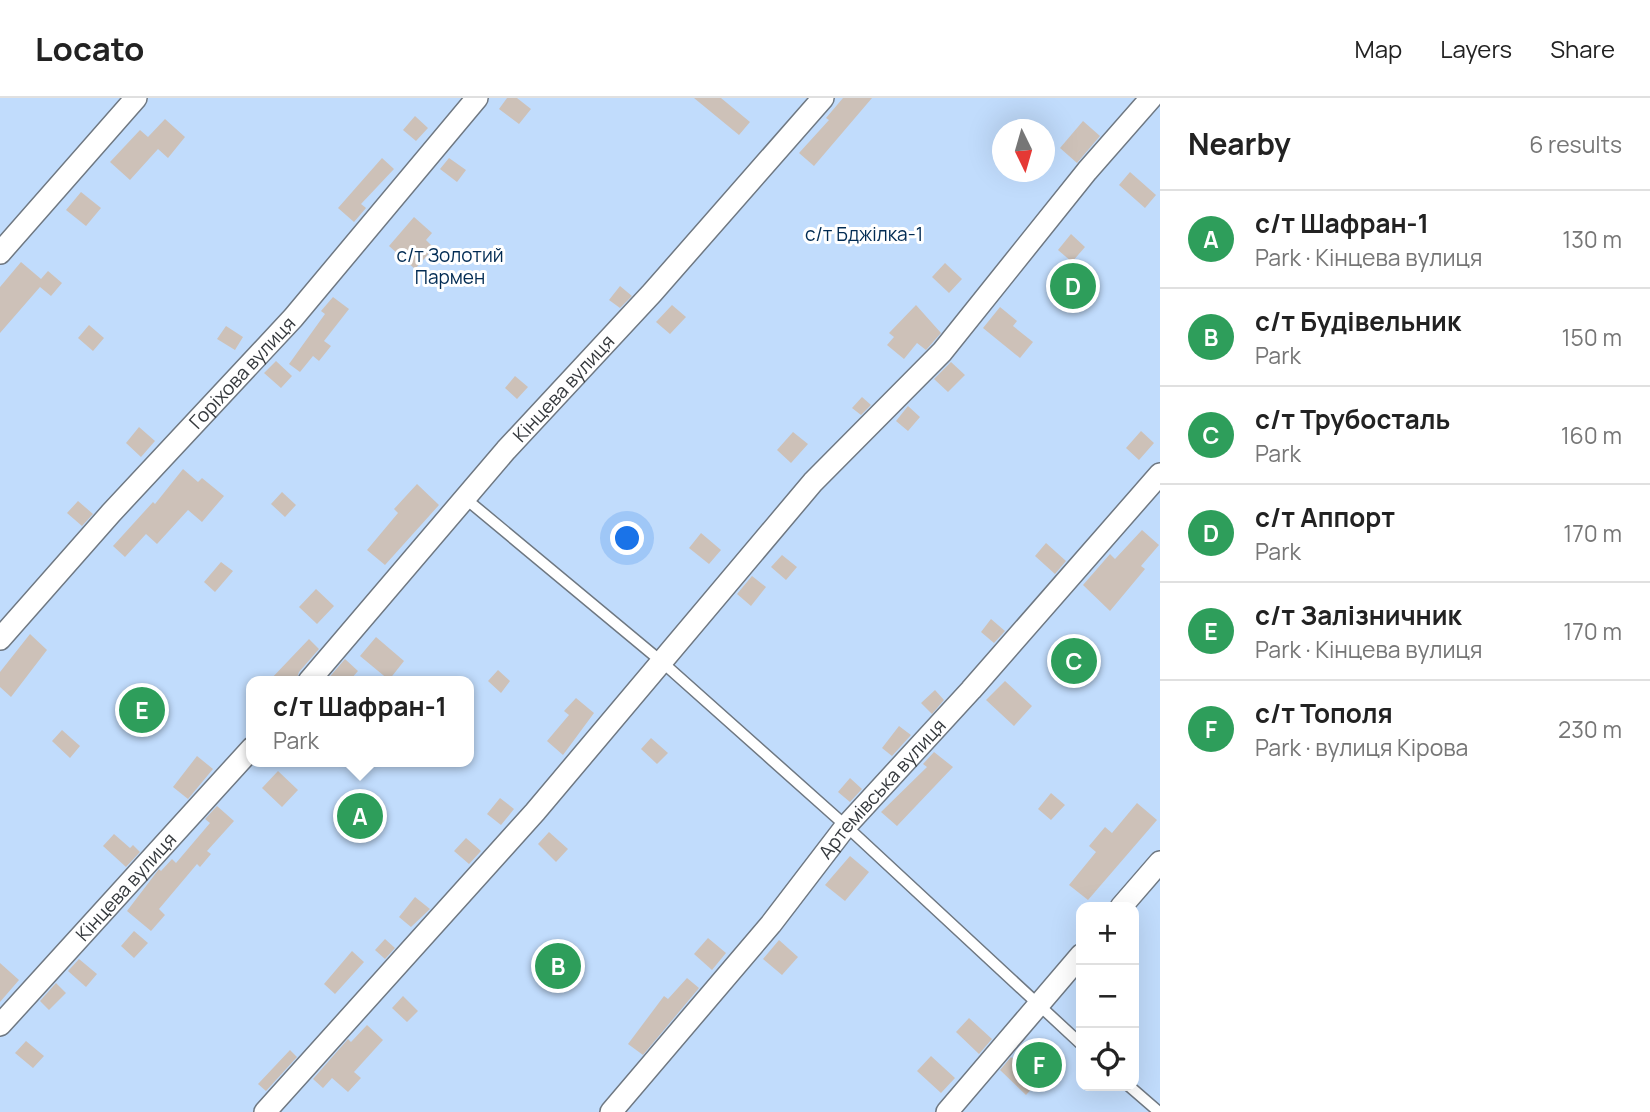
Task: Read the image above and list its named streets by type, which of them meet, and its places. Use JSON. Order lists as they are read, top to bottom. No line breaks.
{"streets":{"street":["Горіхова вулиця","Кінцева вулиця","Артемівська вулиця"]},"parks":["с/т Бджілка-1","с/т Золотий Пармен"],"north":"bottom","page":{"header":"Locato","nav":["Map","Layers","Share"],"heading":["Nearby","6 results"],"list":[{"mark":"A","name":"с/т Шафран-1","note":"Park · Кінцева вулиця","value":"130 m"},{"mark":"B","name":"с/т Будівельник","note":"Park","value":"150 m"},{"mark":"C","name":"с/т Трубосталь","note":"Park","value":"160 m"},{"mark":"D","name":"с/т Аппорт","note":"Park","value":"170 m"},{"mark":"E","name":"с/т Залізничник","note":"Park · Кінцева вулиця","value":"170 m"},{"mark":"F","name":"с/т Тополя","note":"Park · вулиця Кірова","value":"230 m"}],"pins":["D","C","E","A","B","F"],"popup":["с/т Шафран-1","Park"],"map_buttons":["+","−"]}}
